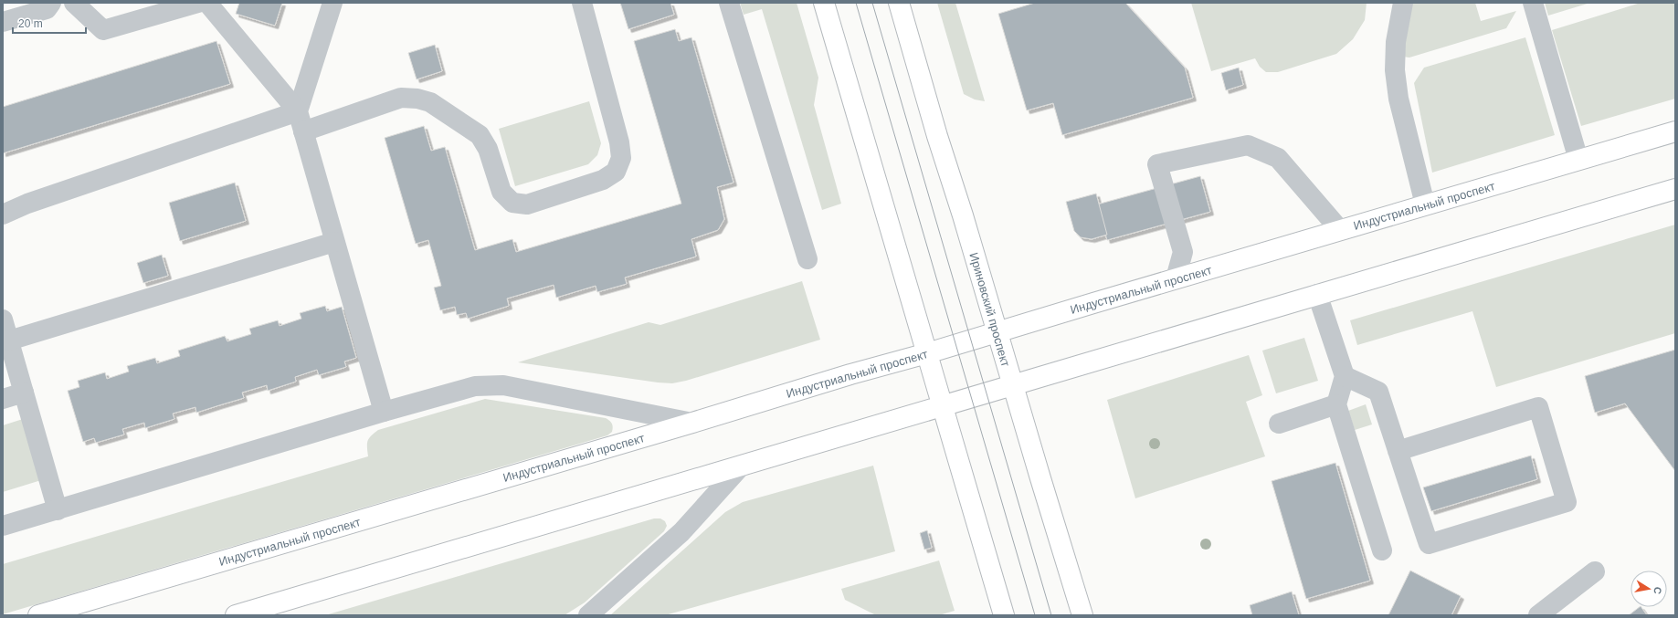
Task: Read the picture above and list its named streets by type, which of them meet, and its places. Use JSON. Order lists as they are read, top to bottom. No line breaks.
{"streets":{"main road":["Индустриальный проспект","Ириновский проспект"]},"crossings":[["Индустриальный проспект","Ириновский проспект"]],"scale_bar":"20 m","north":"right"}
